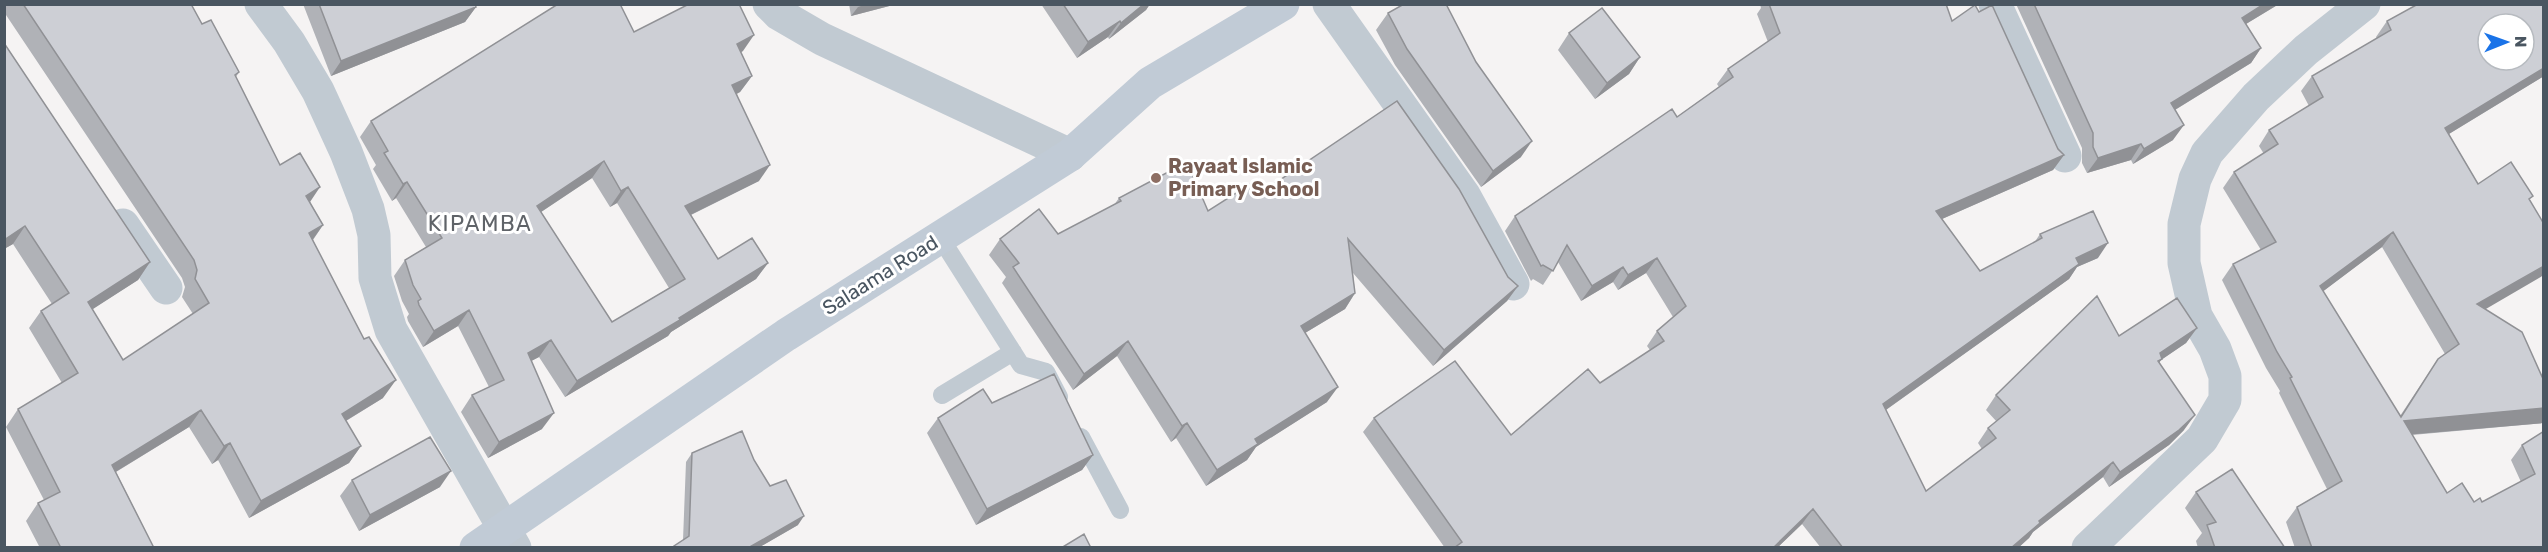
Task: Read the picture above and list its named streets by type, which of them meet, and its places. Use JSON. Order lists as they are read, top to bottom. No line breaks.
{"streets":{"main road":["Salaama Road"]},"districts":["KIPAMBA"],"places":["Rayaat Islamic Primary School"],"north":"right"}
